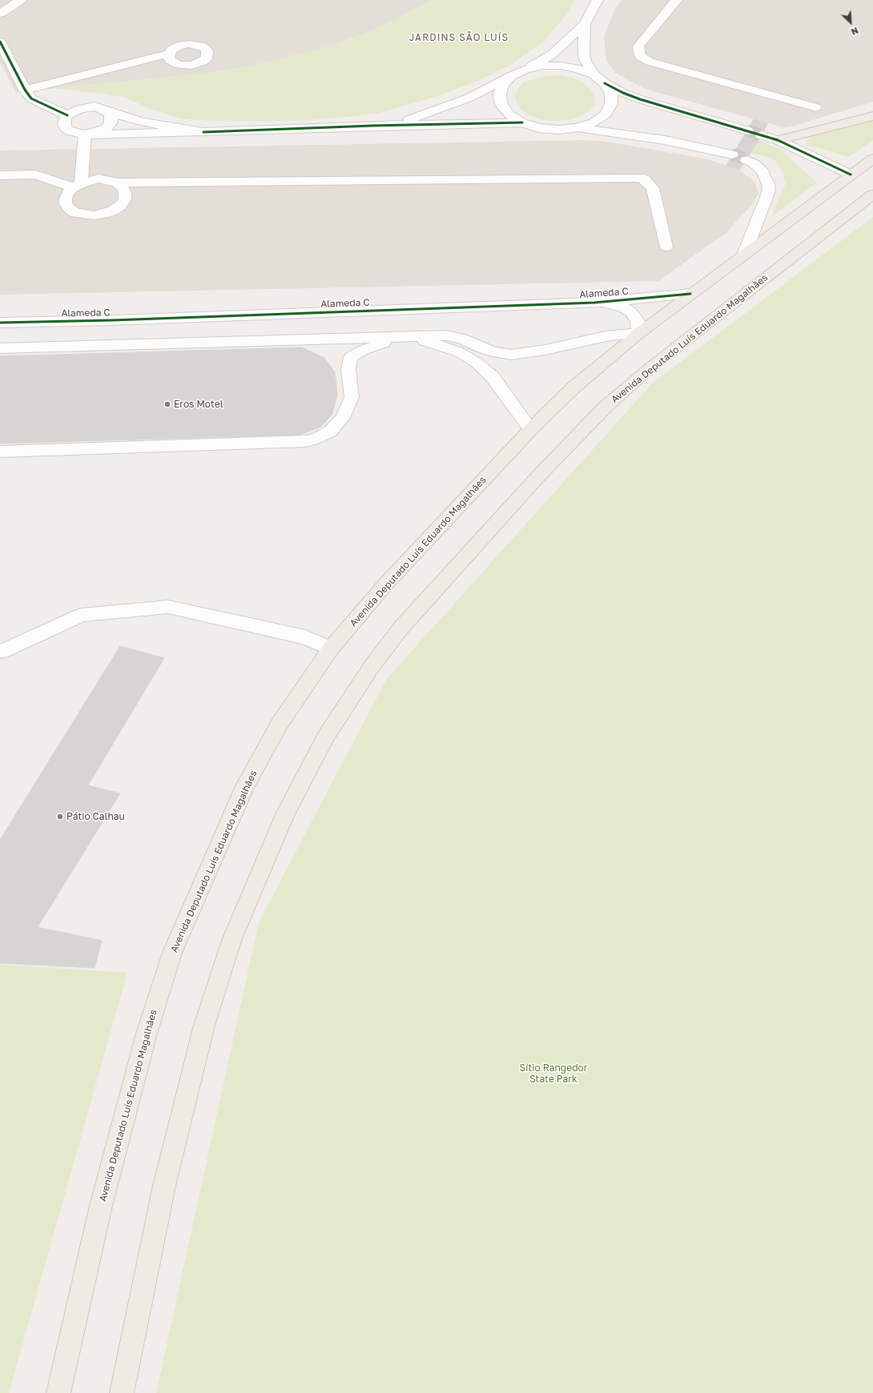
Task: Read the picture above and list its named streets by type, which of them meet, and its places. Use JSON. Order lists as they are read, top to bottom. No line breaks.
{"streets":{"main road":["Avenida Deputado Luís Eduardo Magalhães"],"street":["Alameda C"]},"crossings":[["Alameda C","Avenida Deputado Luís Eduardo Magalhães"]],"districts":["JARDINS SÃO LUÍS"],"parks":["Sítio Rangedor State Park"],"places":["Eros Motel","Pátio Calhau"],"north":"bottom right"}
